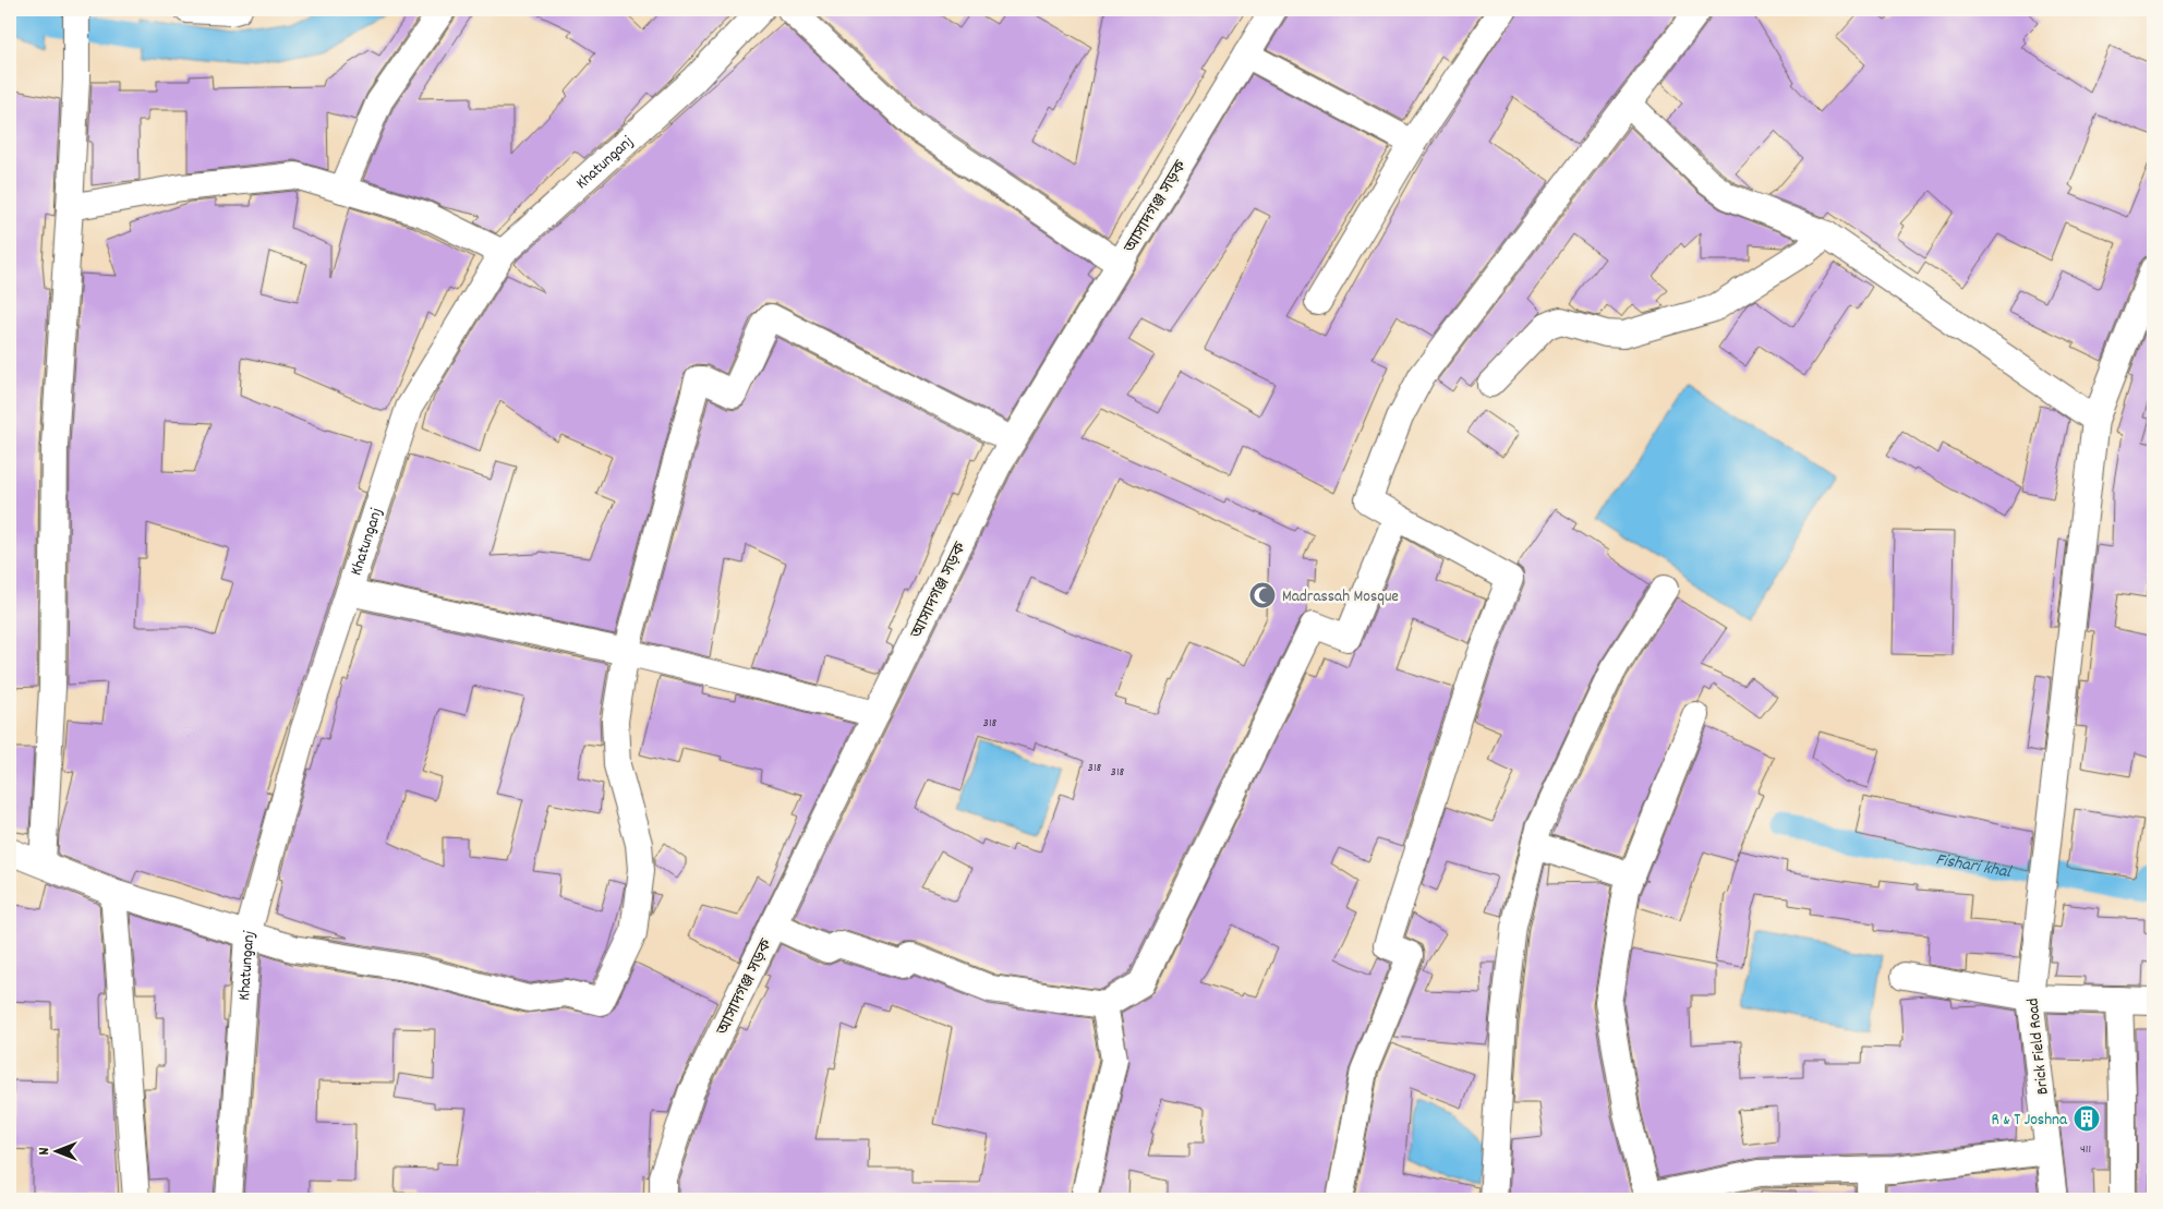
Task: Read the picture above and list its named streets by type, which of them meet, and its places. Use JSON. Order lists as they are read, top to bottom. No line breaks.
{"streets":{"street":["Khatunganj","আসাদগঞ্জ সড়ক","Brick Field Road"]},"water":["Fishari khal"],"places":{"mosque":["Madrassah Mosque"],"building":["R & T Joshna"]},"house_numbers":["318","318","318","411"],"north":"left"}
